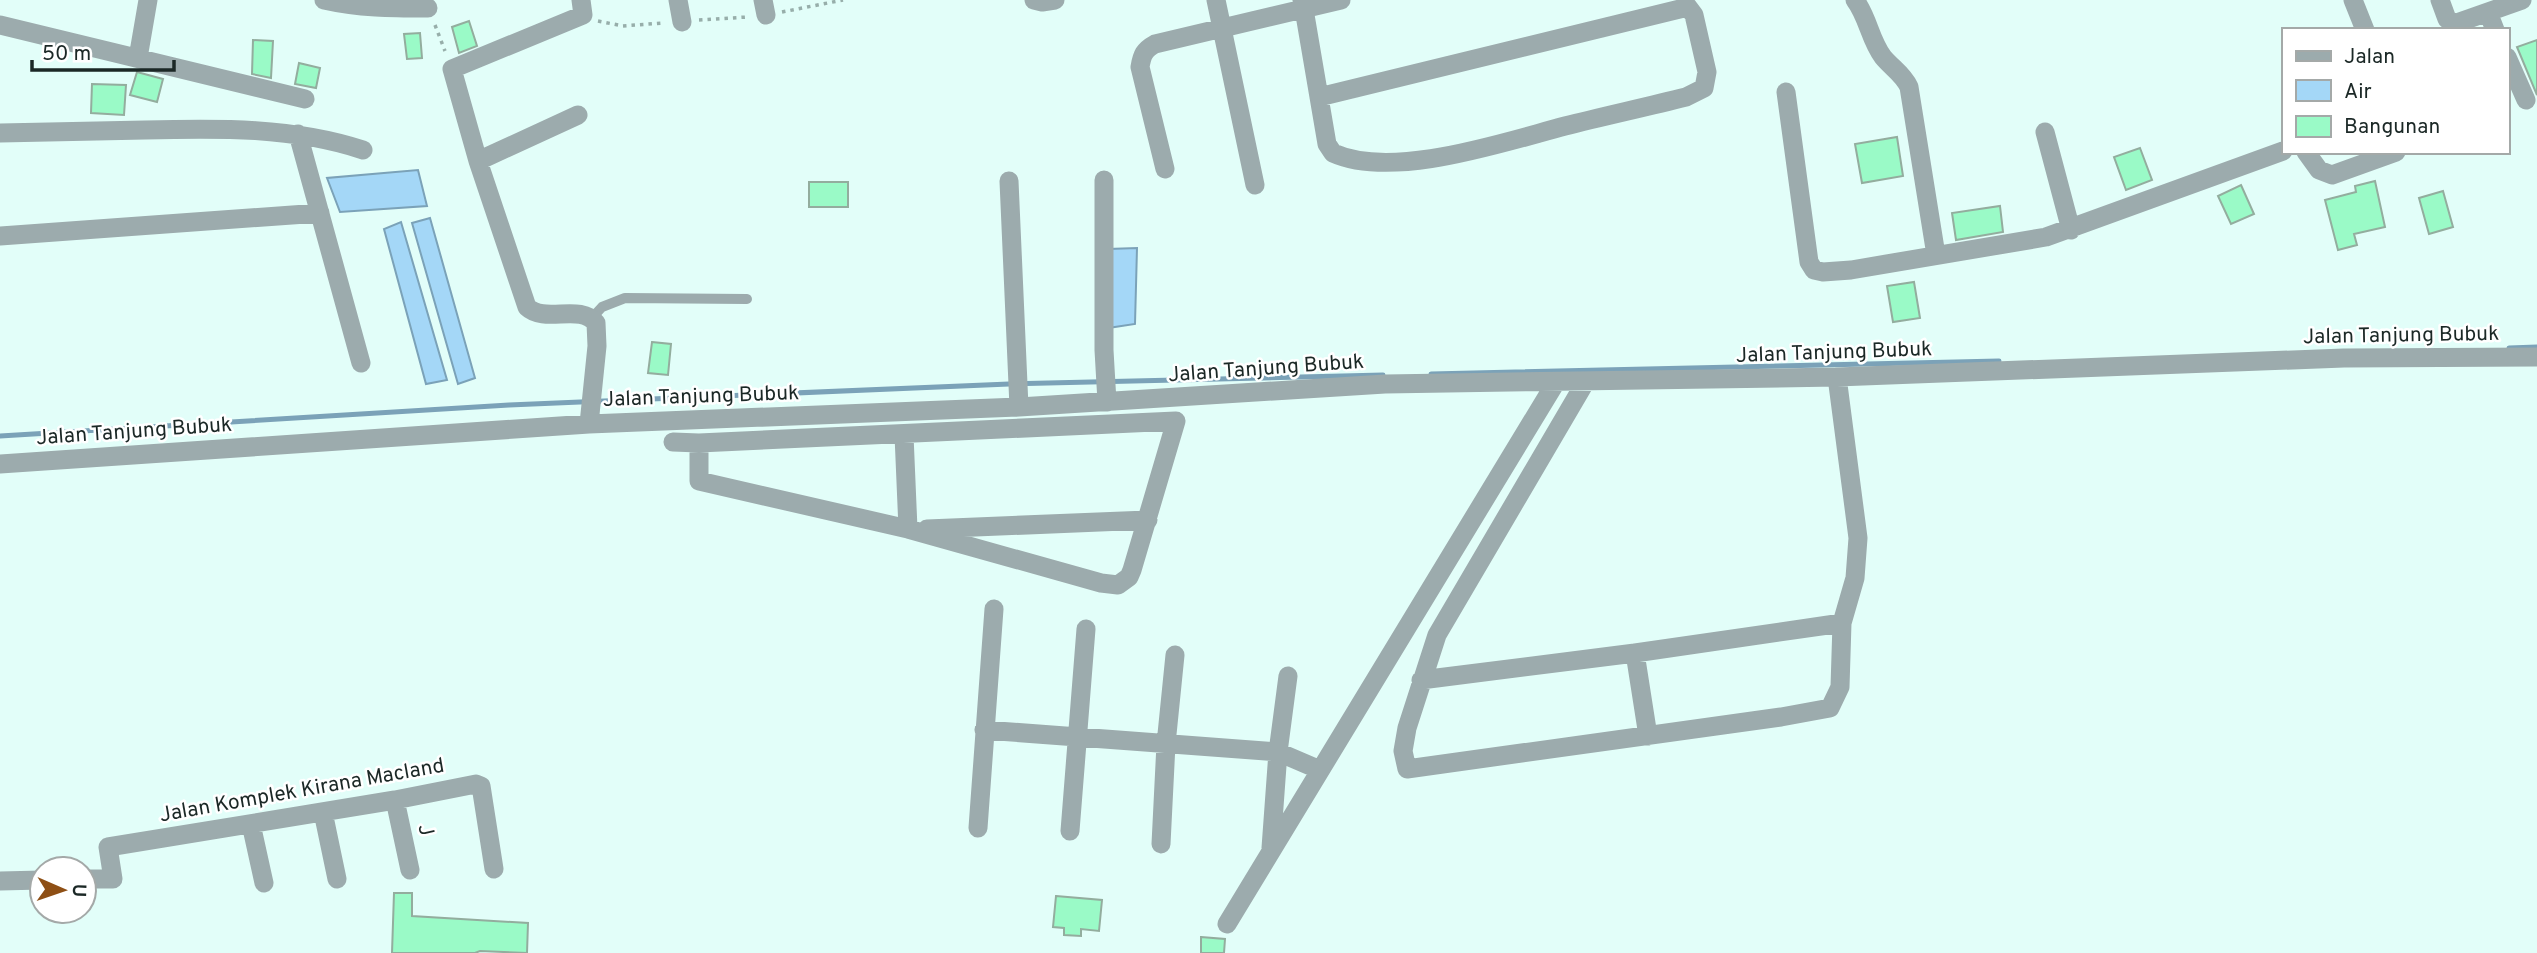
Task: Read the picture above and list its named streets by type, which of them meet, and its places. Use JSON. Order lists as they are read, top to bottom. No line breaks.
{"streets":{"street":["Jalan Tanjung Bubuk","Jalan Komplek Kirana Macland","J"]},"crossings":[["Jalan Komplek Kirana Macland","J"]],"legend":["Jalan","Air","Bangunan"],"scale_bar":"50 m","north":"right"}
